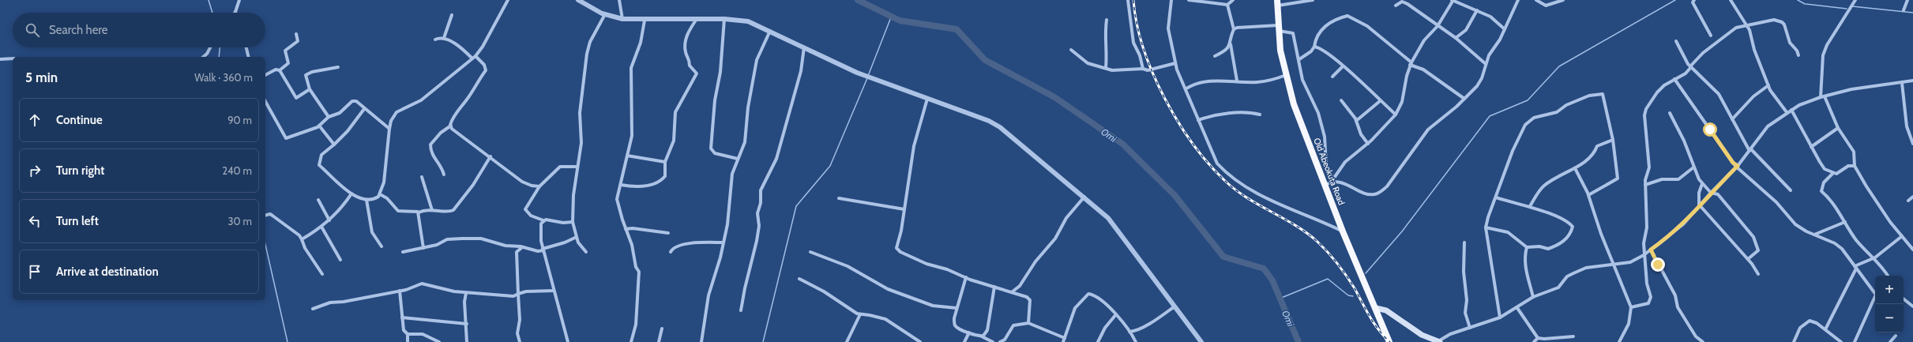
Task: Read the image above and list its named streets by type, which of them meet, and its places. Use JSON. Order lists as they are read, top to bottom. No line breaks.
{"streets":{"highway":["Old Abeokuta Road"]},"water":["Omi"],"page":{"search":"Search here","heading":["5 min","Walk · 360 m"],"list":[["Continue","90 m"],["Turn right","240 m"],["Turn left","30 m"],"Arrive at destination"],"map_buttons":["+","−"]}}
